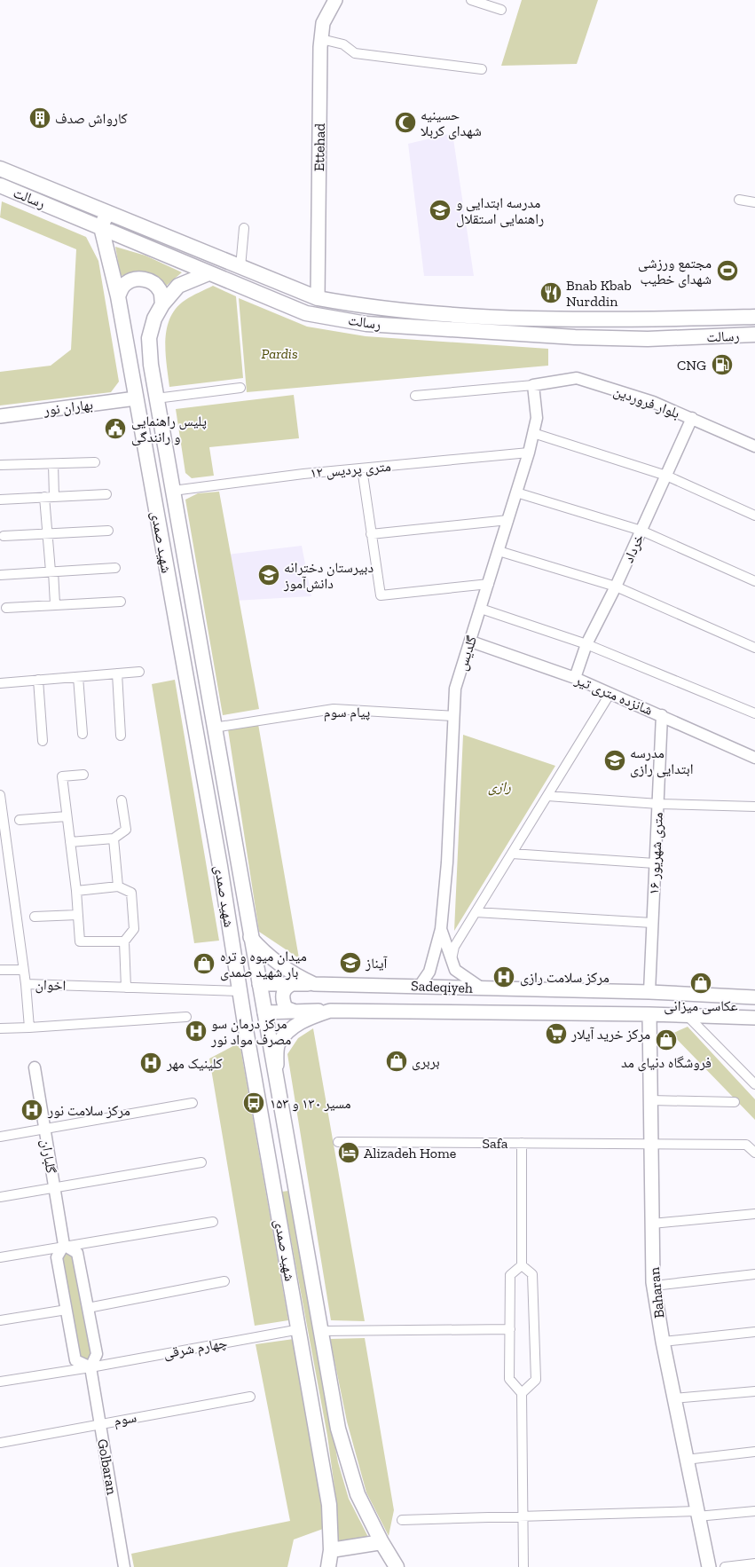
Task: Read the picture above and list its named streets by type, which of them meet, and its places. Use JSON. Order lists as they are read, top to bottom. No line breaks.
{"streets":{"main road":["Ettehad","رسالت","بهاران نور","شهید صمدی","Sadeqiyeh","Baharan"],"street":["بلوار فروردین","۱۲ متری پردیس","خرداد","گلدیس","شانزده متری تیر","پیام سوم","۱۶ متری شهریور","اخوان","Safa","گلباران","چهارم شرقی","سوم","Golbaran"]},"crossings":[["Ettehad","رسالت"],["رسالت","شهید صمدی"],["بلوار فروردین","خرداد"],["بلوار فروردین","گلدیس"],["بهاران نور","شهید صمدی"],["۱۲ متری پردیس","شهید صمدی"],["۱۲ متری پردیس","گلدیس"],["شهید صمدی","پیام سوم"],["شهید صمدی","اخوان"],["شهید صمدی","Sadeqiyeh"],["شهید صمدی","چهارم شرقی"],["خرداد","شانزده متری تیر"],["گلدیس","شانزده متری تیر"],["گلدیس","پیام سوم"],["شانزده متری تیر","۱۶ متری شهریور"],["۱۶ متری شهریور","Sadeqiyeh"],["Sadeqiyeh","Baharan"],["Safa","Baharan"],["چهارم شرقی","Golbaran"],["سوم","Golbaran"]],"parks":["Pardis","رازی"],"places":{"building":["کارواش صدف"],"mosque":["حسینیه شهدای کربلا"],"school or university":["مدرسه ابتدایی و راهنمایی استقلال","دبیرستان دخترانه دانش‌آموز","مدرسه ابتدایی رازی","آیناز"],"sports":["مجتمع ورزشی شهدای خطیب"],"restaurant":["Bnab Kbab Nurddin"],"fuel station":["CNG"],"public building":["پلیس راهنمایی و رانندگی"],"shop":["میدان میوه و تره بار شهید صمدی","عکاسی میزانی","فروشگاه دنیای مد","بربری"],"hospital":["مرکز سلامت رازی","مرکز درمان سو مصرف مواد نور","کلینیک مهر","مرکز سلامت نور"],"supermarket":["مرکز خرید آیلار"],"bus stop":["مسیر ۱۳۰ و ۱۵۳"],"hotel":["Alizadeh Home"]}}
